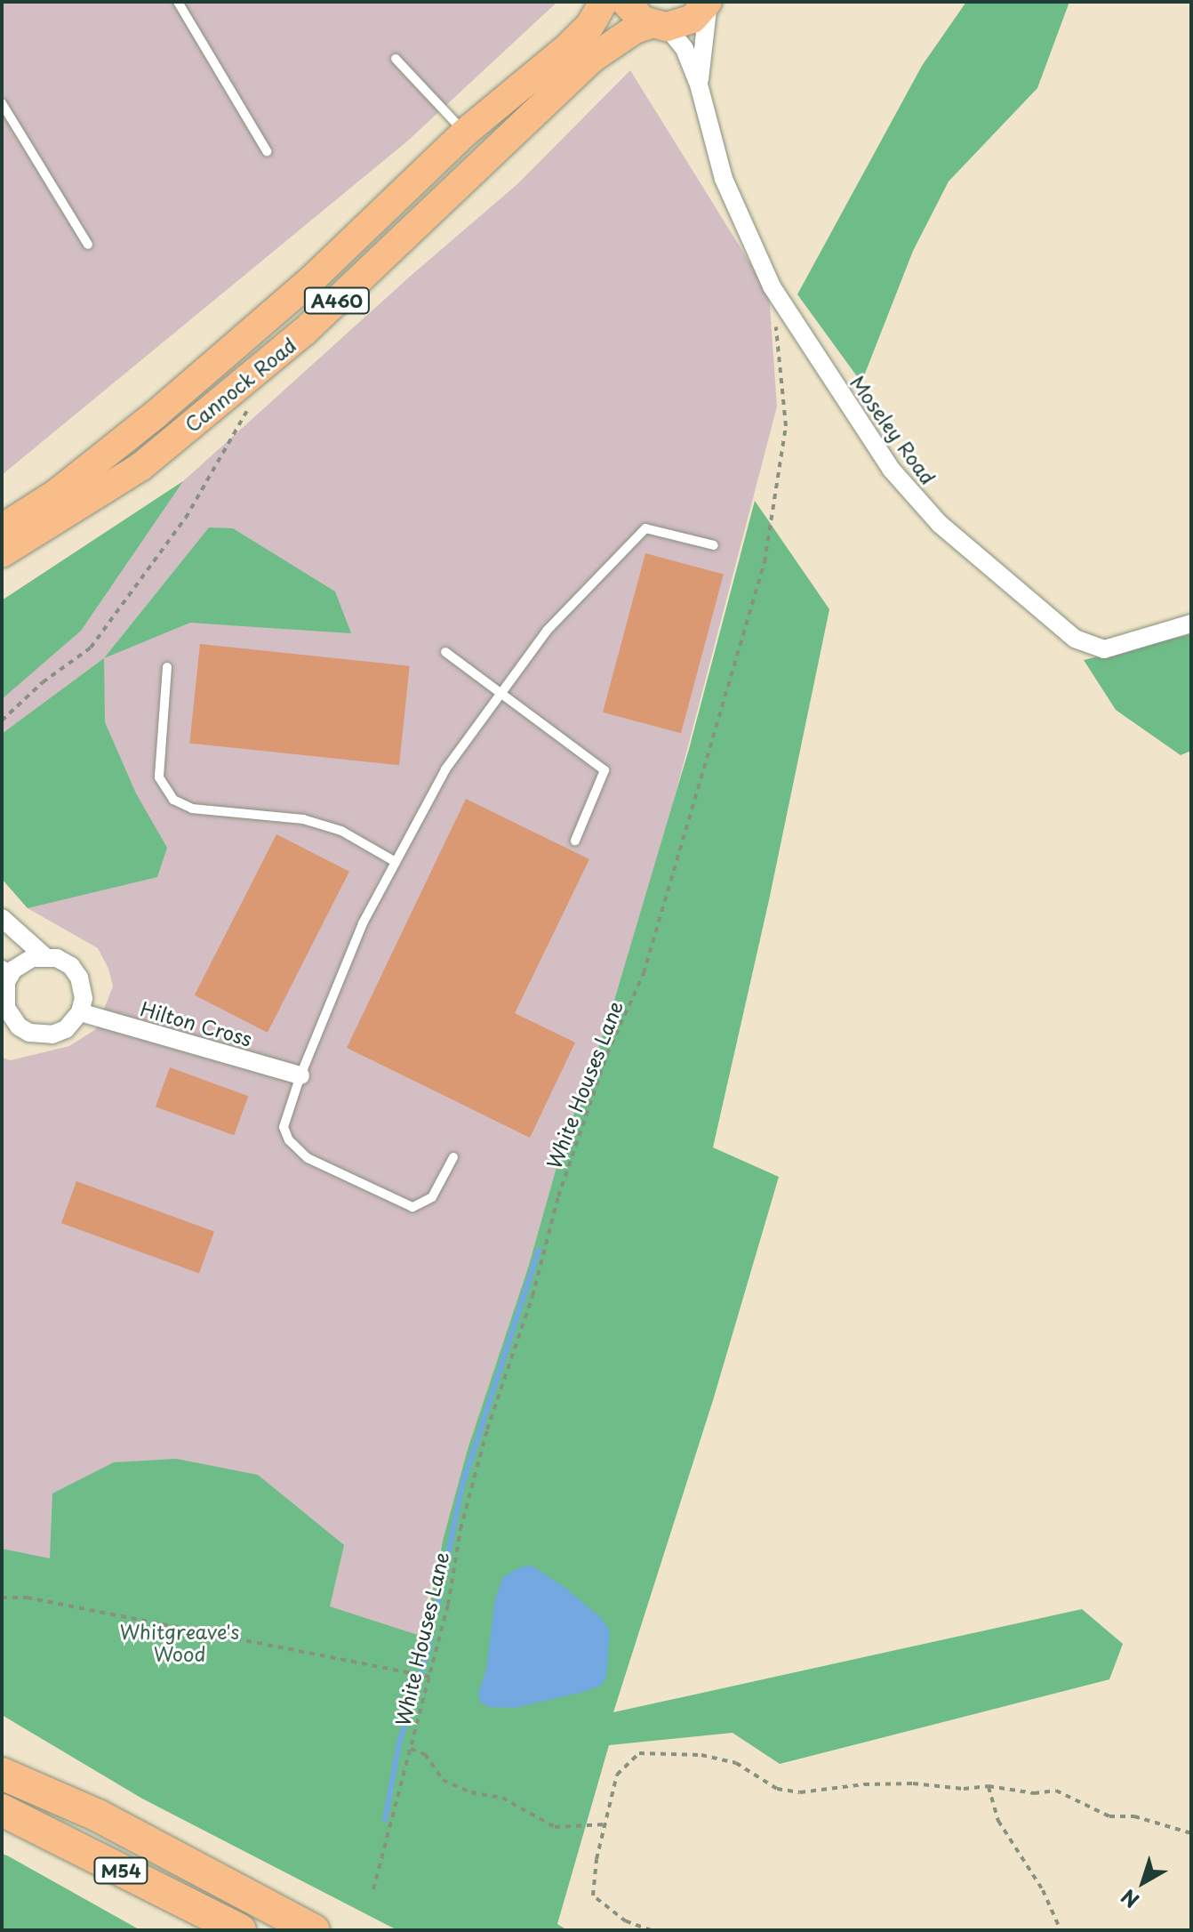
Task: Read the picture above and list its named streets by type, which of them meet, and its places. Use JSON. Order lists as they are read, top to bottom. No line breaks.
{"streets":{"highway":["A460","Cannock Road","M54"],"street":["Moseley Road","Hilton Cross"],"path":["White Houses Lane"]},"crossings":[["Cannock Road","Moseley Road"]],"parks":["Whitgreave's Wood"],"north":"bottom left"}
